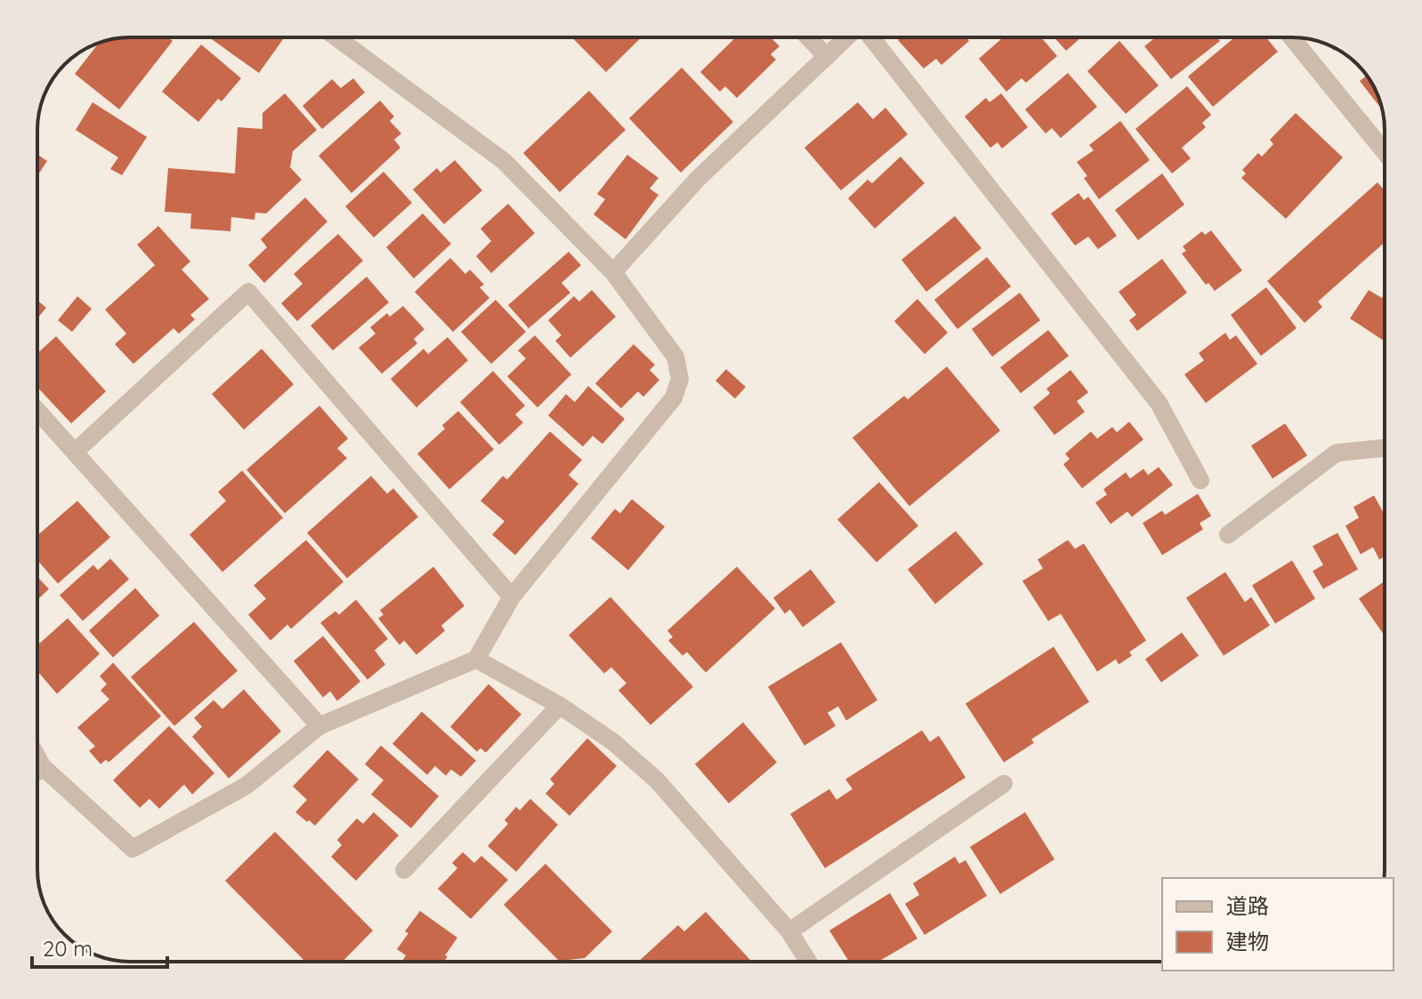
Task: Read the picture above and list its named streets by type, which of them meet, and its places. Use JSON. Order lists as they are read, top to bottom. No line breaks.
{"legend":["道路","建物"],"scale_bar":"20 m"}
